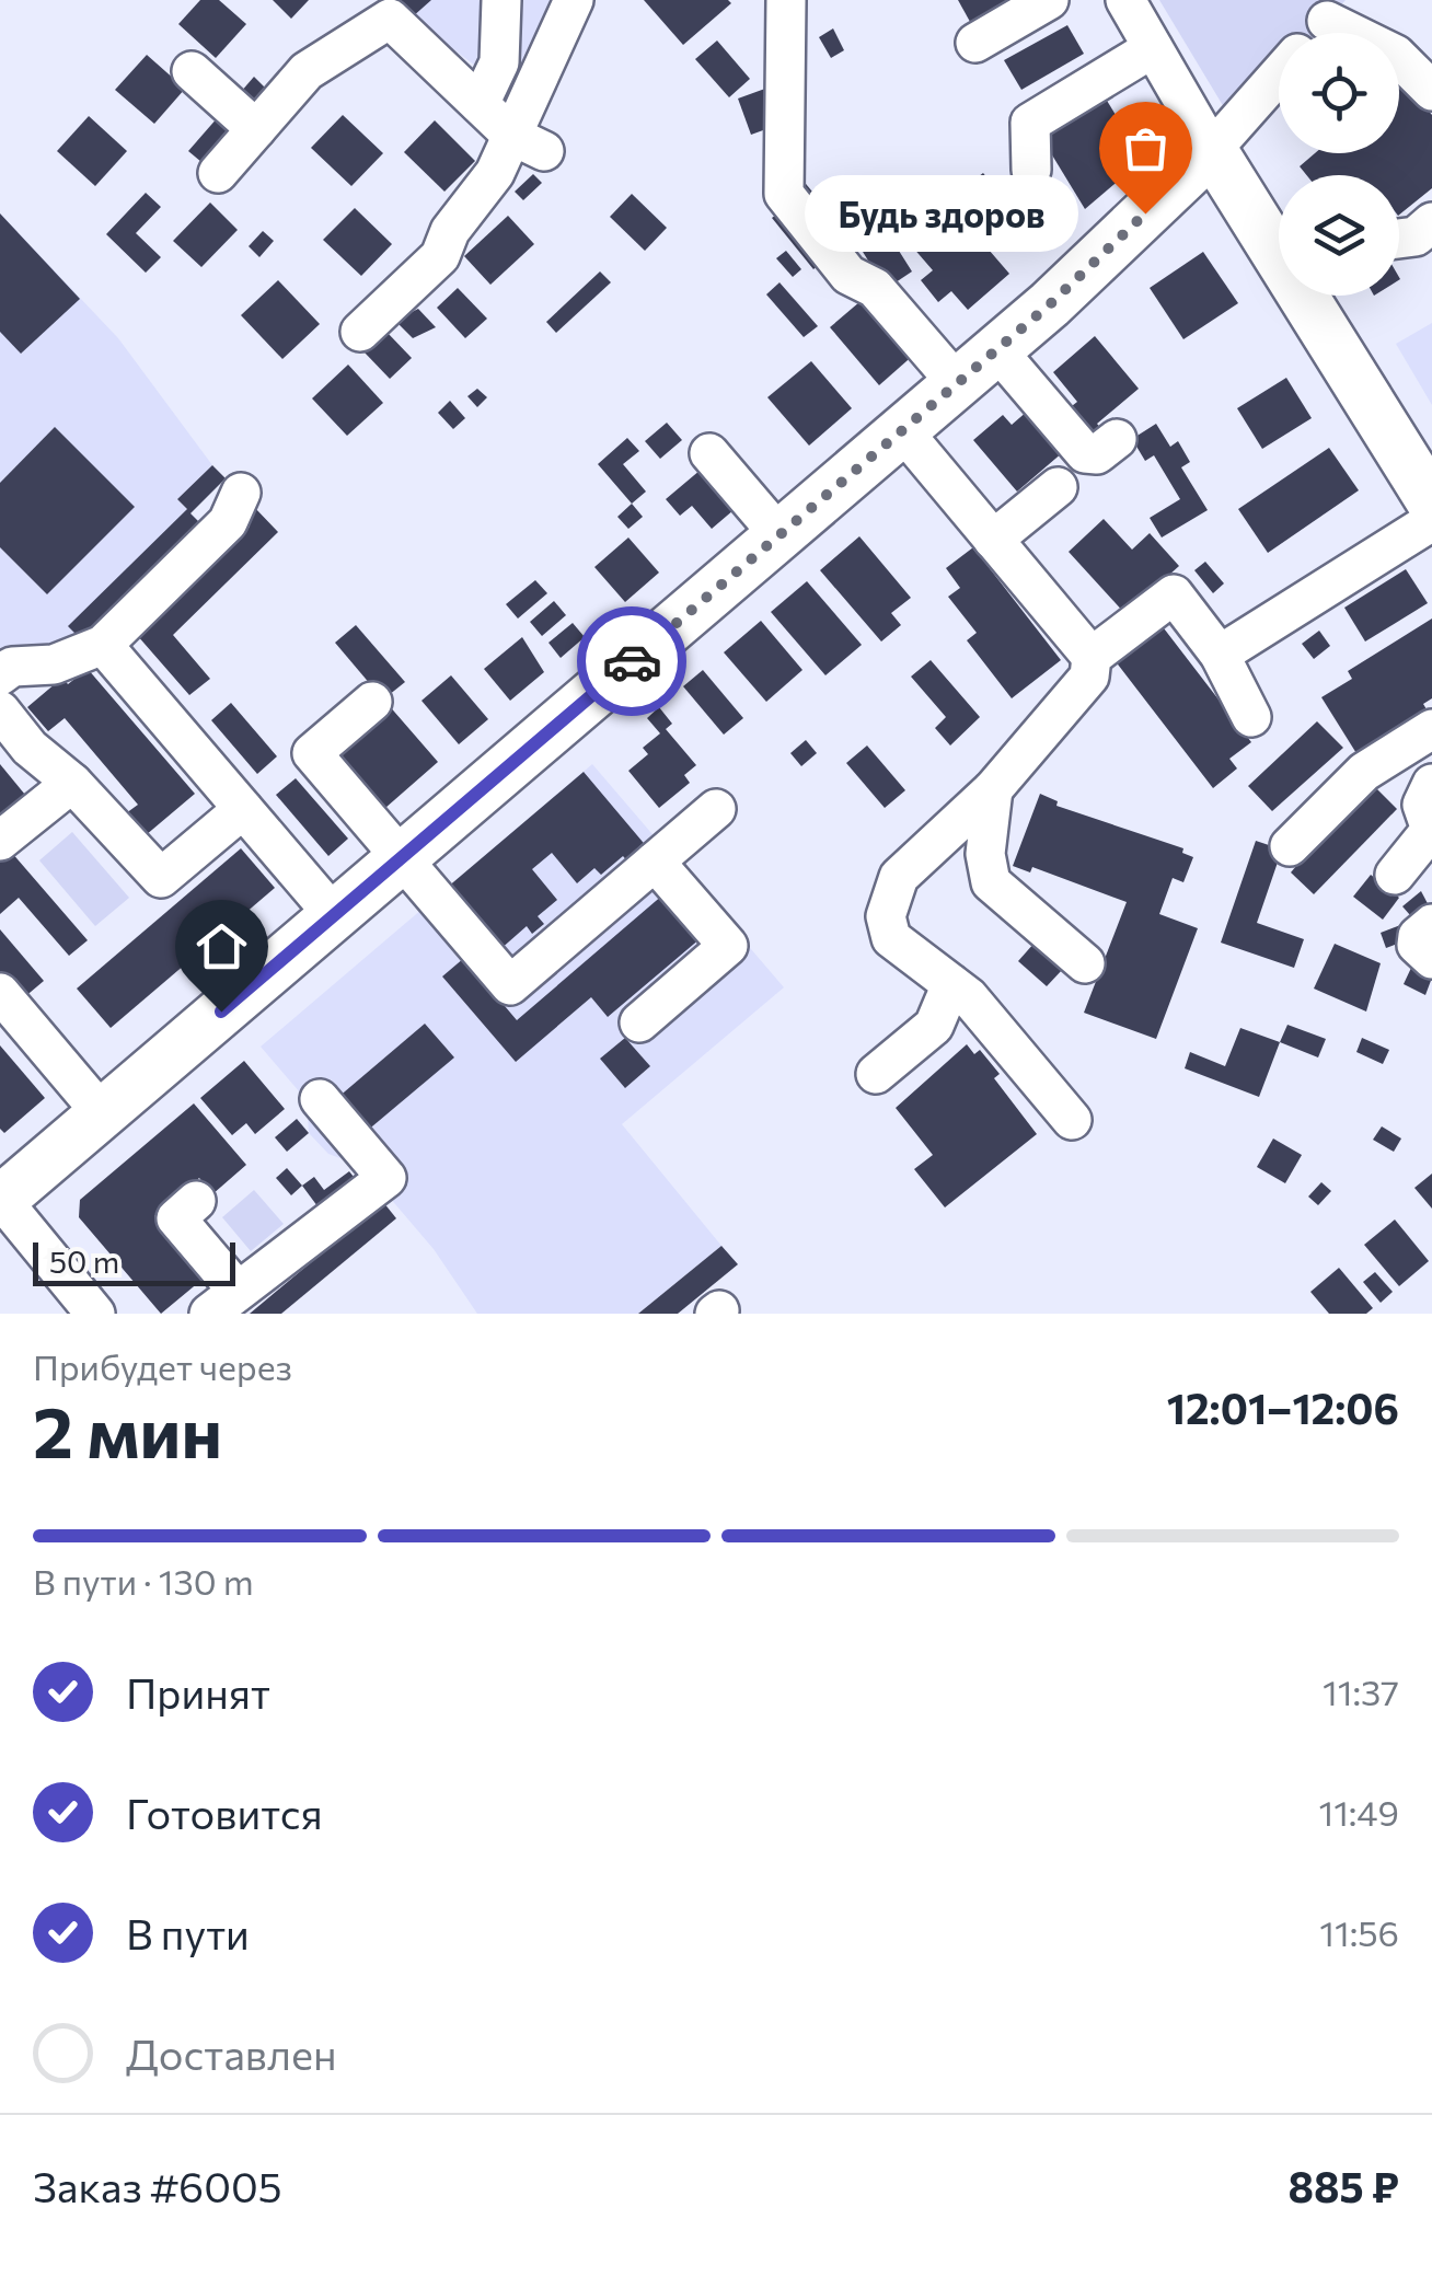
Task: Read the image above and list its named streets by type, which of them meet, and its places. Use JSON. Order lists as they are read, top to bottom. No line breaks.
{"places":["Будь здоров"],"scale_bar":"50 m","page":{"bubble":"Будь здоров","scale":"50 m","heading":["2 мин","Прибудет через","12:01–12:06"],"panel":["Заказ #6005","885 ₽"],"bar":"В пути · 130 m","list":[["Принят","11:37"],["Готовится","11:49"],["В пути","11:56"],"Доставлен"]}}
